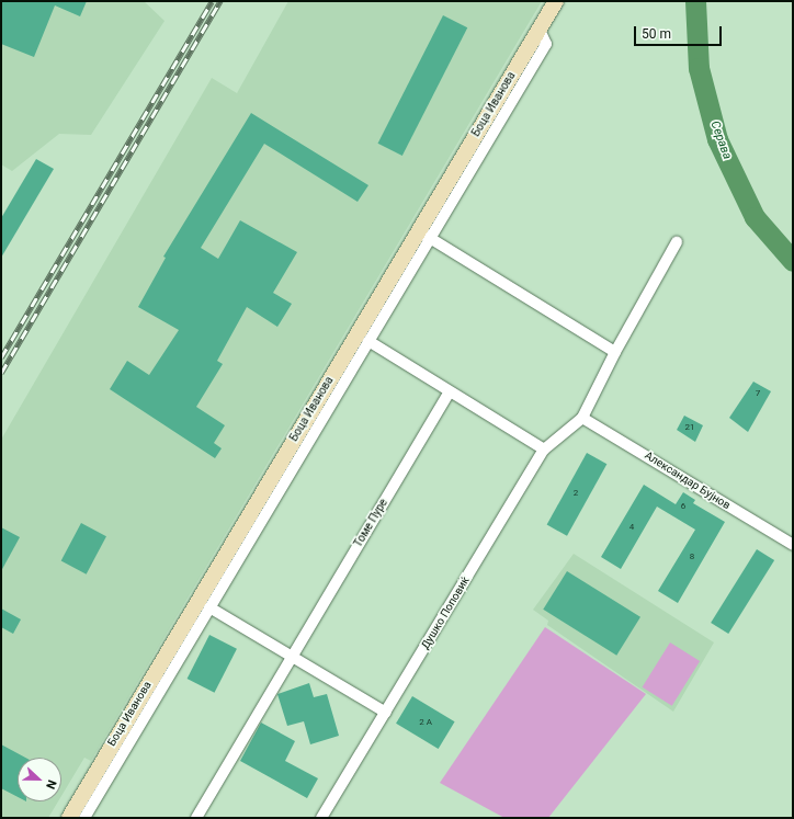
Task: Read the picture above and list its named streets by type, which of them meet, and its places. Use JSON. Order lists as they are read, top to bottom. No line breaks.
{"streets":{"street":["Боца Иванова","Александар Бујнов","Томе Пуре","Душко Поповиќ"]},"crossings":[["Александар Бујнов","Душко Поповиќ"]],"water":["Серава"],"house_numbers":["7","21","2","6","4","8","2 А"],"scale_bar":"50 m","north":"right"}
